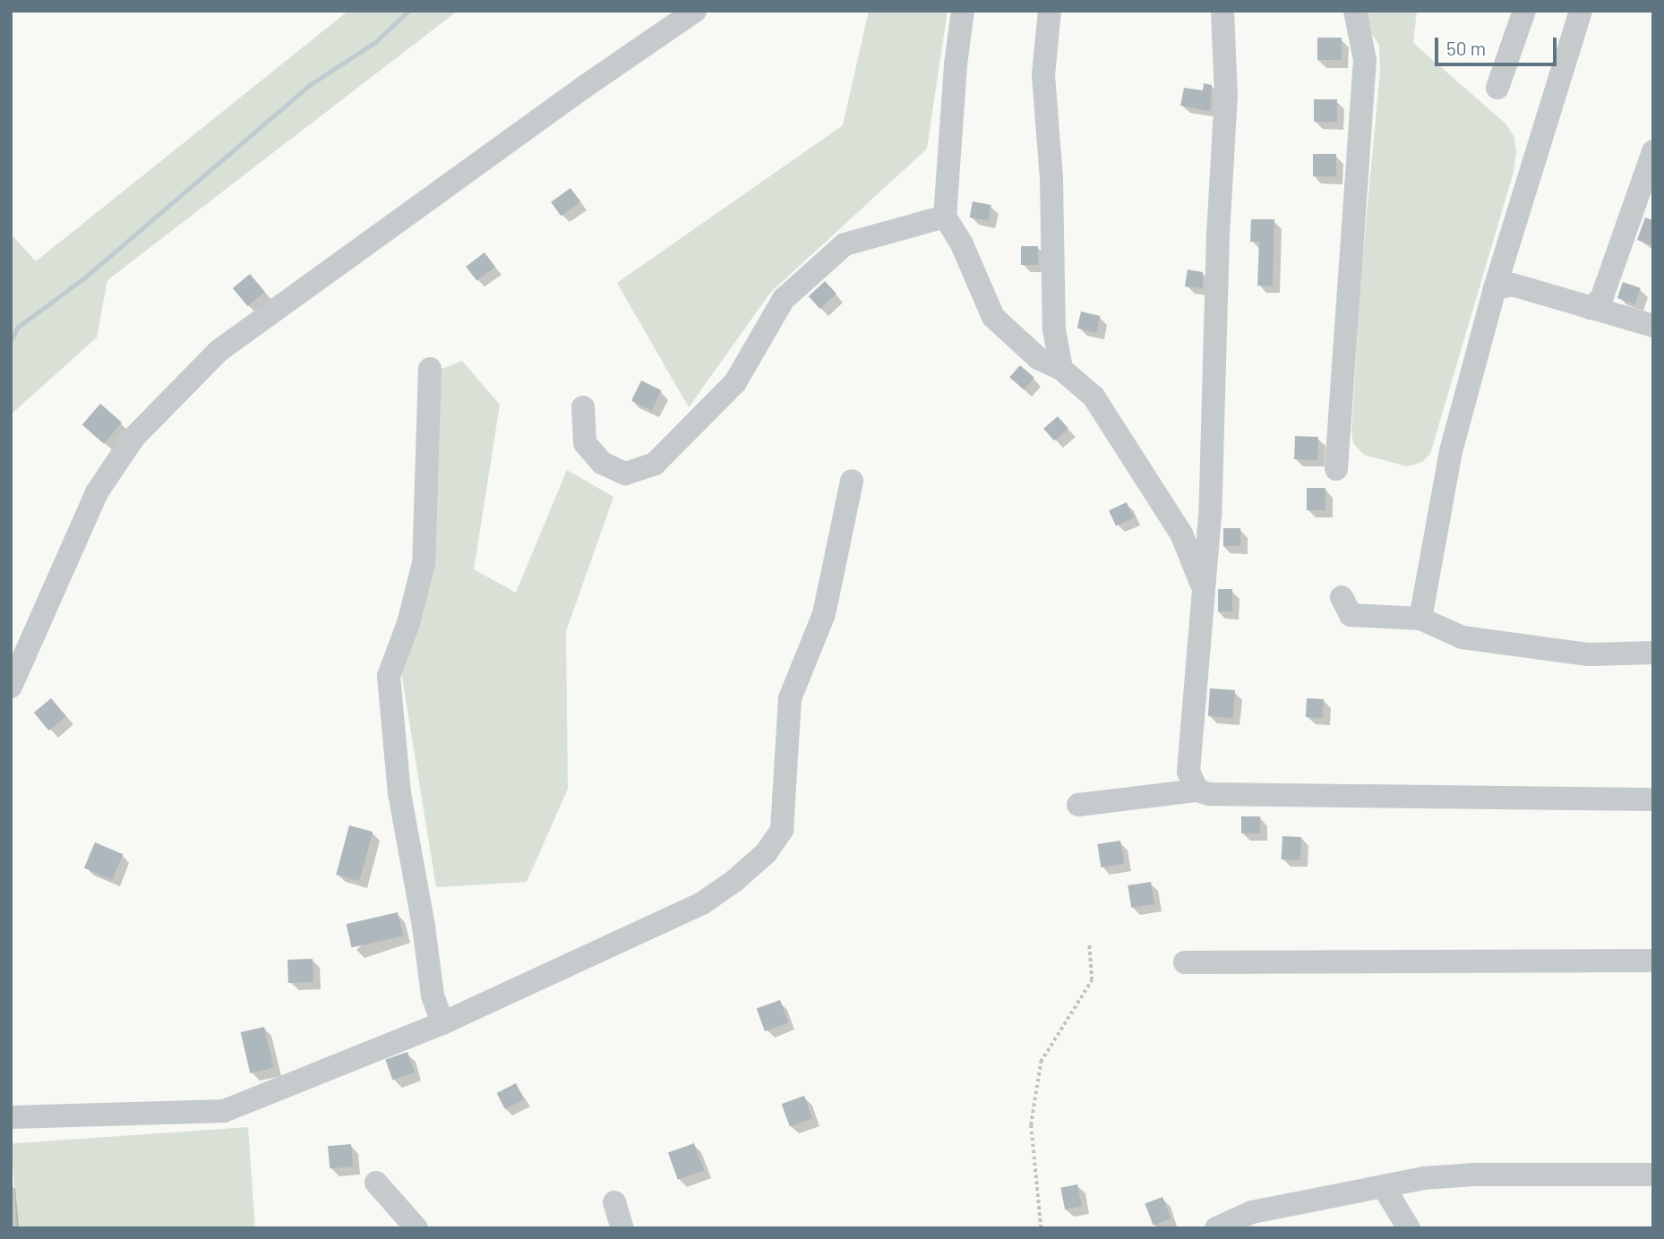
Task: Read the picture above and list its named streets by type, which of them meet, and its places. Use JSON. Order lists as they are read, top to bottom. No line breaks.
{"scale_bar":"50 m"}
